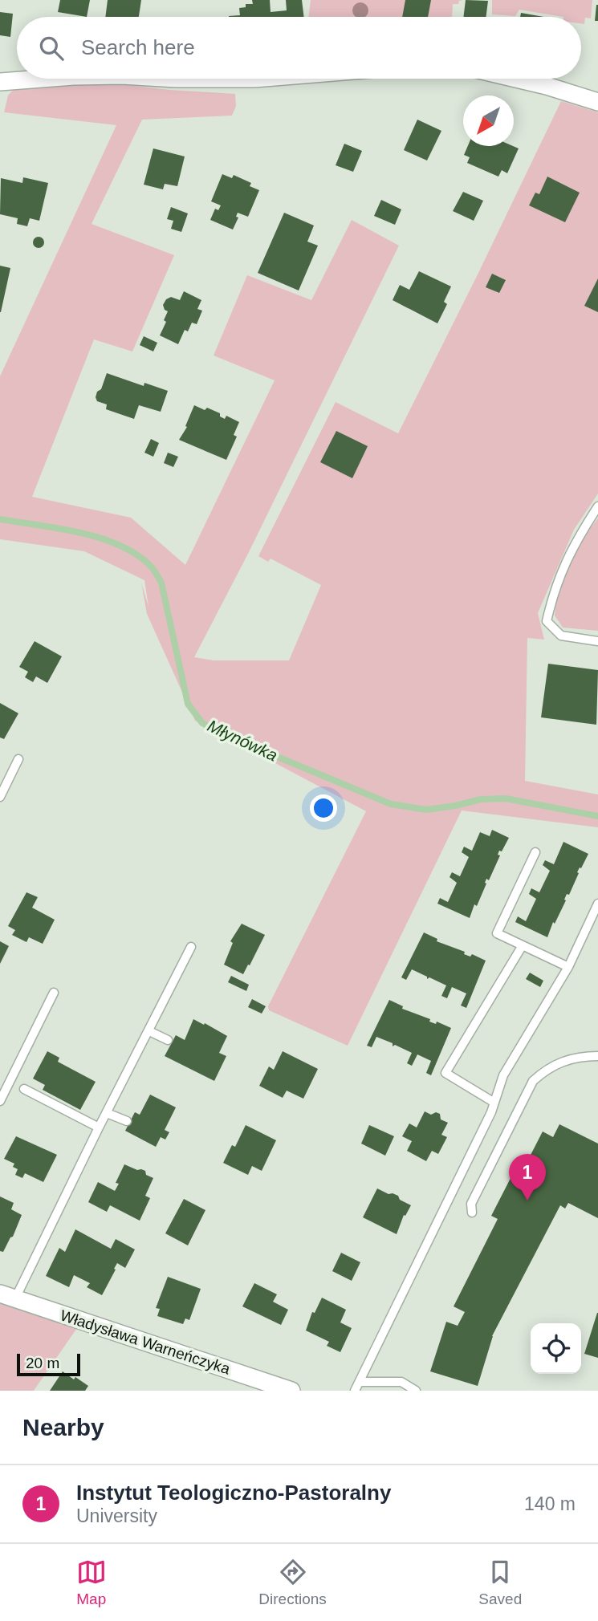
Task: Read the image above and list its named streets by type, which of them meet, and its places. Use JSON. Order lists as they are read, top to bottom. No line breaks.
{"streets":{"street":["Władysława Warneńczyka"]},"water":["Młynówka"],"scale_bar":"20 m","north":"bottom left","page":{"search":"Search here","pins":"1","scale":"20 m","heading":"Nearby","list":[{"mark":"1","name":"Instytut Teologiczno-Pastoralny","note":"University","value":"140 m"}],"nav":["Map","Directions","Saved"]}}
